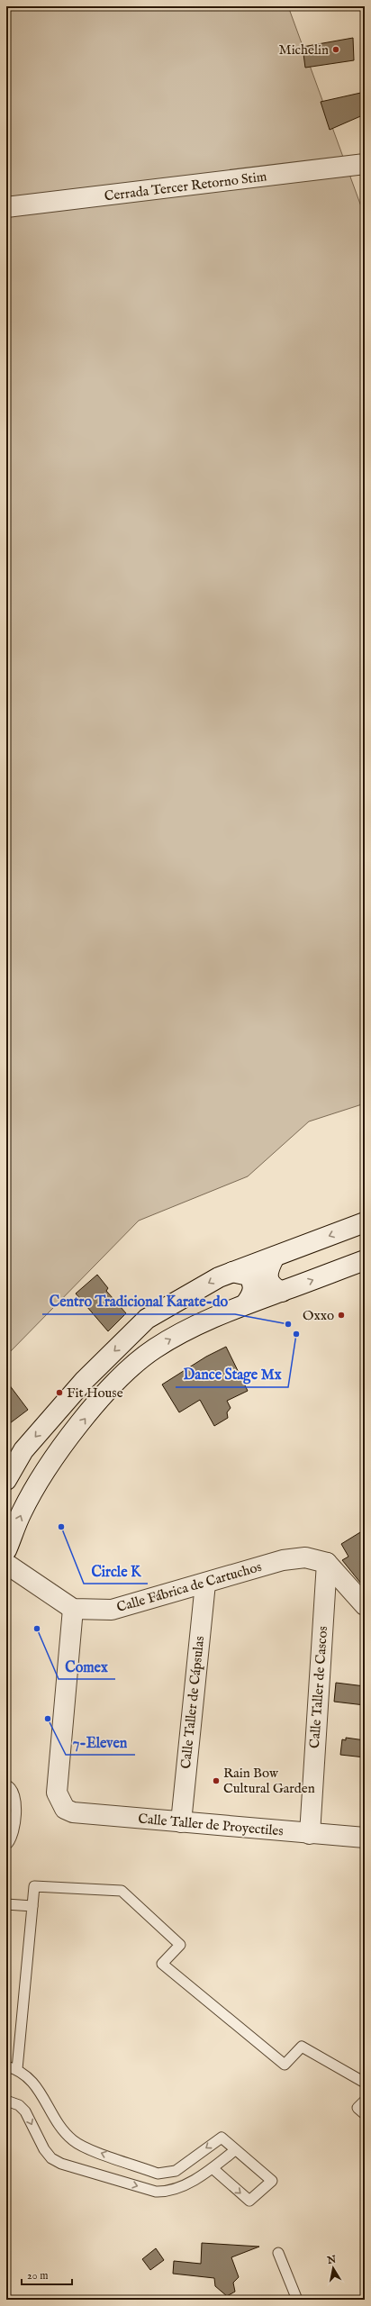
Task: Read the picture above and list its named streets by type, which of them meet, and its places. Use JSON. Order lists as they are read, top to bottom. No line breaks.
{"streets":{"street":["Cerrada Tercer Retorno Stim","Calle Fábrica de Cartuchos","Calle Taller de Cascos","Calle Taller de Cápsulas","Calle Taller de Proyectiles"]},"crossings":[["Calle Fábrica de Cartuchos","Calle Taller de Cascos"],["Calle Fábrica de Cartuchos","Calle Taller de Cápsulas"],["Calle Fábrica de Cartuchos","Calle Taller de Proyectiles"],["Calle Taller de Cascos","Calle Taller de Proyectiles"],["Calle Taller de Cápsulas","Calle Taller de Proyectiles"]],"places":["Michelin","Oxxo","Centro Tradicional Karate-do","Dance Stage Mx","Fit House","Circle K","Comex","7-Eleven","Rain Bow Cultural Garden"],"scale_bar":"20 m","north":"top"}
